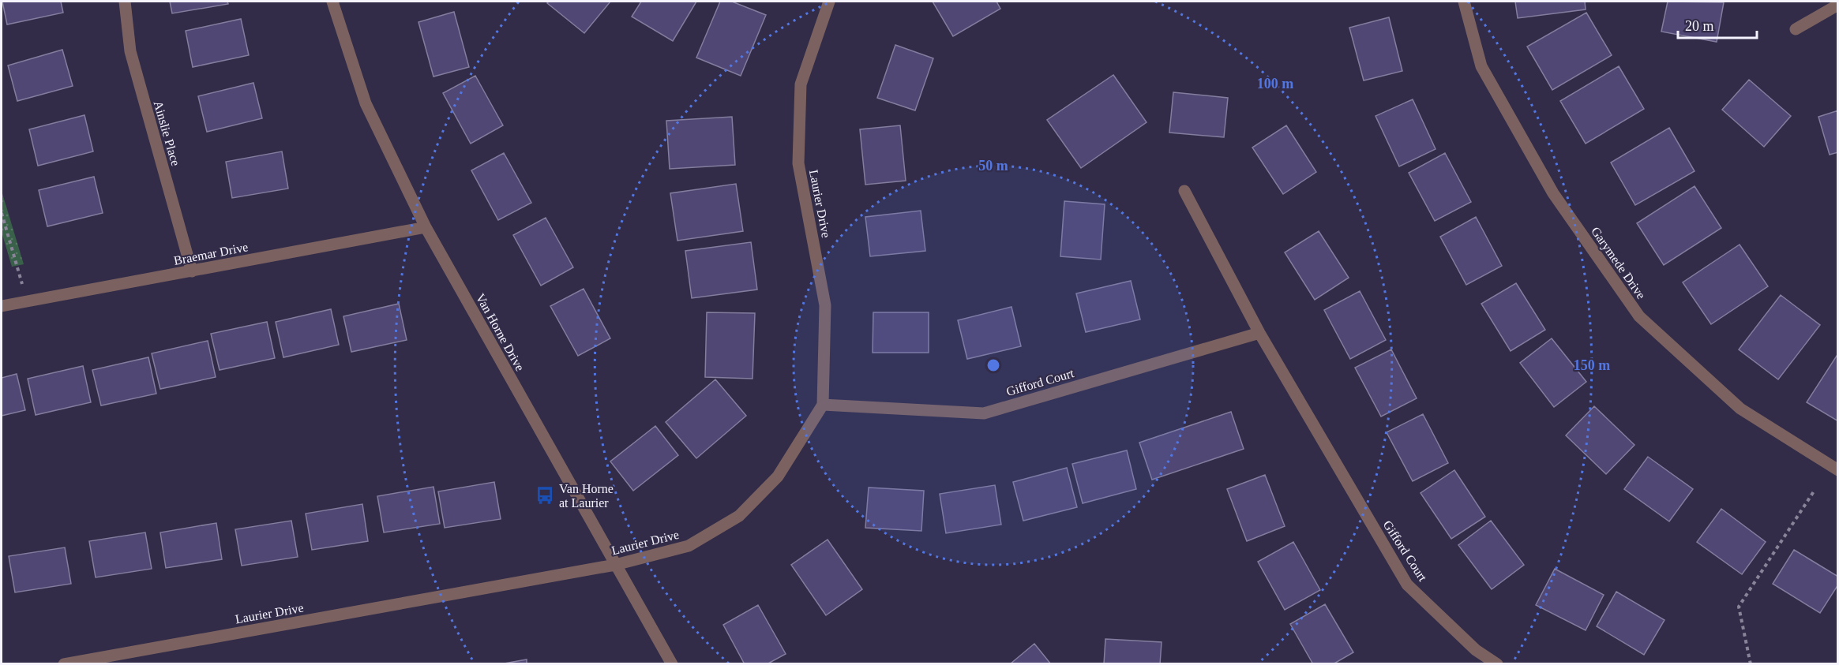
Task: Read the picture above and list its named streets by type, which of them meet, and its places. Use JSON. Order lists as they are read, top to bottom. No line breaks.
{"streets":{"street":["Ainslie Place","Laurier Drive","Braemar Drive","Garymede Drive","Van Horne Drive","Gifford Court"]},"crossings":[["Ainslie Place","Braemar Drive"],["Laurier Drive","Van Horne Drive"],["Laurier Drive","Gifford Court"],["Braemar Drive","Van Horne Drive"]],"places":{"bus stop":["Van Horne at Laurier"]},"scale_bar":"20 m","rings":["100 m","50 m","150 m"]}
